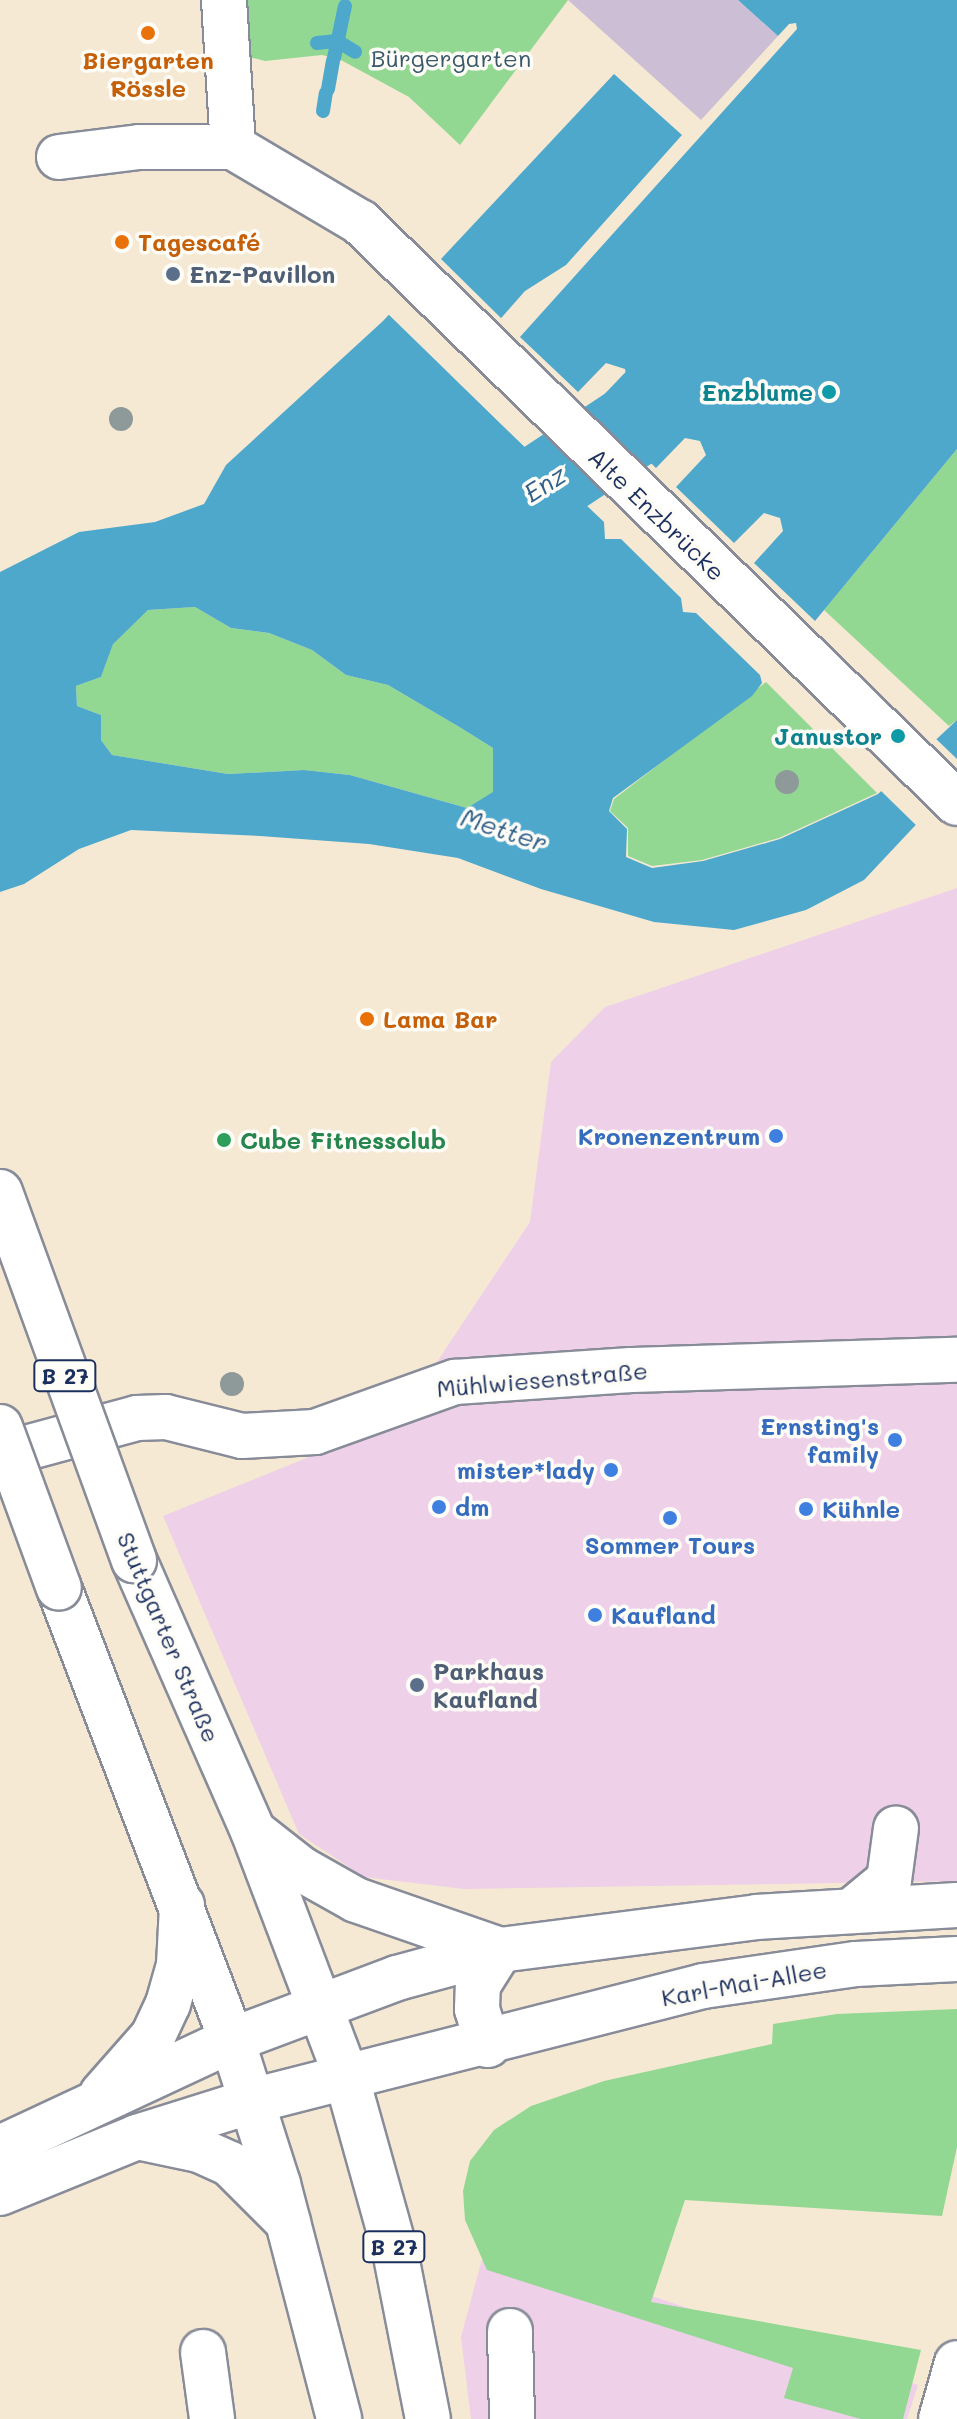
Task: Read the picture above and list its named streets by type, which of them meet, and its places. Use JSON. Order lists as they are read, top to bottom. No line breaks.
{"streets":{"main road":["Alte Enzbrücke","B 27","Mühlwiesenstraße","Stuttgarter Straße","Karl-Mai-Allee"]},"crossings":[["B 27","Stuttgarter Straße"],["B 27","Karl-Mai-Allee"],["Stuttgarter Straße","Karl-Mai-Allee"]],"water":["Enz","Metter"],"parks":["Bürgergarten"],"places":["Biergarten Rössle","Tagescafé","Enz-Pavillon","Enzblume","Janustor","Lama Bar","Kronenzentrum","Cube Fitnessclub","Ernsting's family","mister*lady","dm","Kühnle","Sommer Tours","Kaufland","Parkhaus Kaufland"]}
